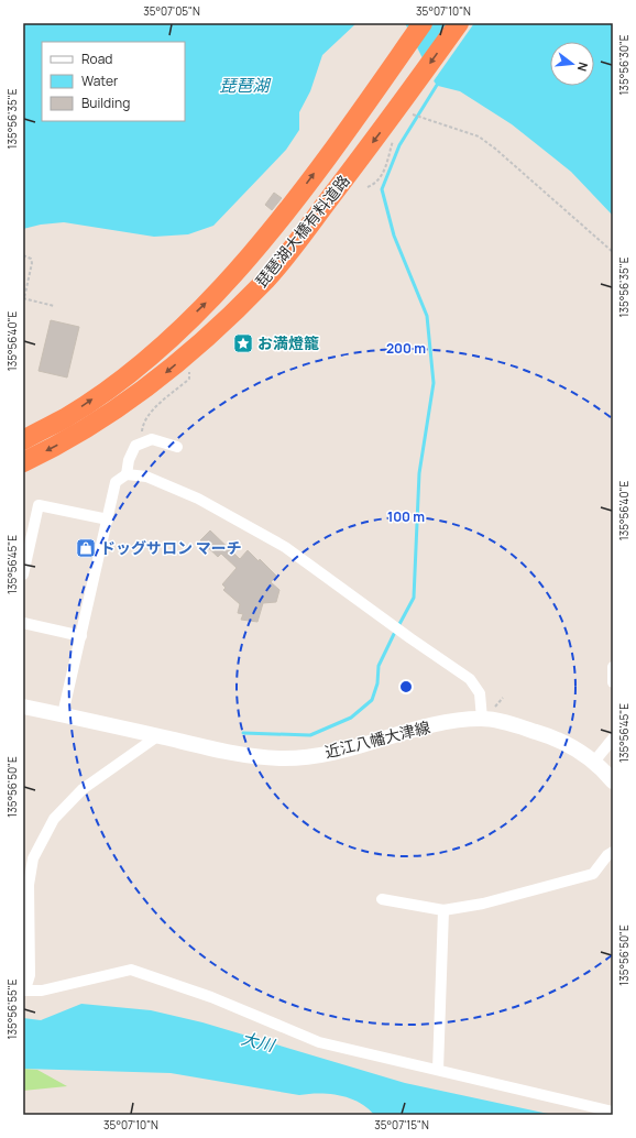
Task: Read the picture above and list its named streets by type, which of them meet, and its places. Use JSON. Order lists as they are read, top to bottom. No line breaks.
{"streets":{"highway":["琵琶湖大橋有料道路"],"main road":["近江八幡大津線"]},"water":["琵琶湖","大川"],"places":{"place":["お満燈籠"],"shop":["ドッグサロン マーチ"]},"legend":["Road","Water","Building"],"north":"right","coordinates":["35°07'05\"N","35°07'10\"N","135°56'30\"E","135°56'35\"E","135°56'40\"E","135°56'45\"E","135°56'50\"E","135°56'55\"E","35°07'15\"N"],"rings":["200 m","100 m"]}
